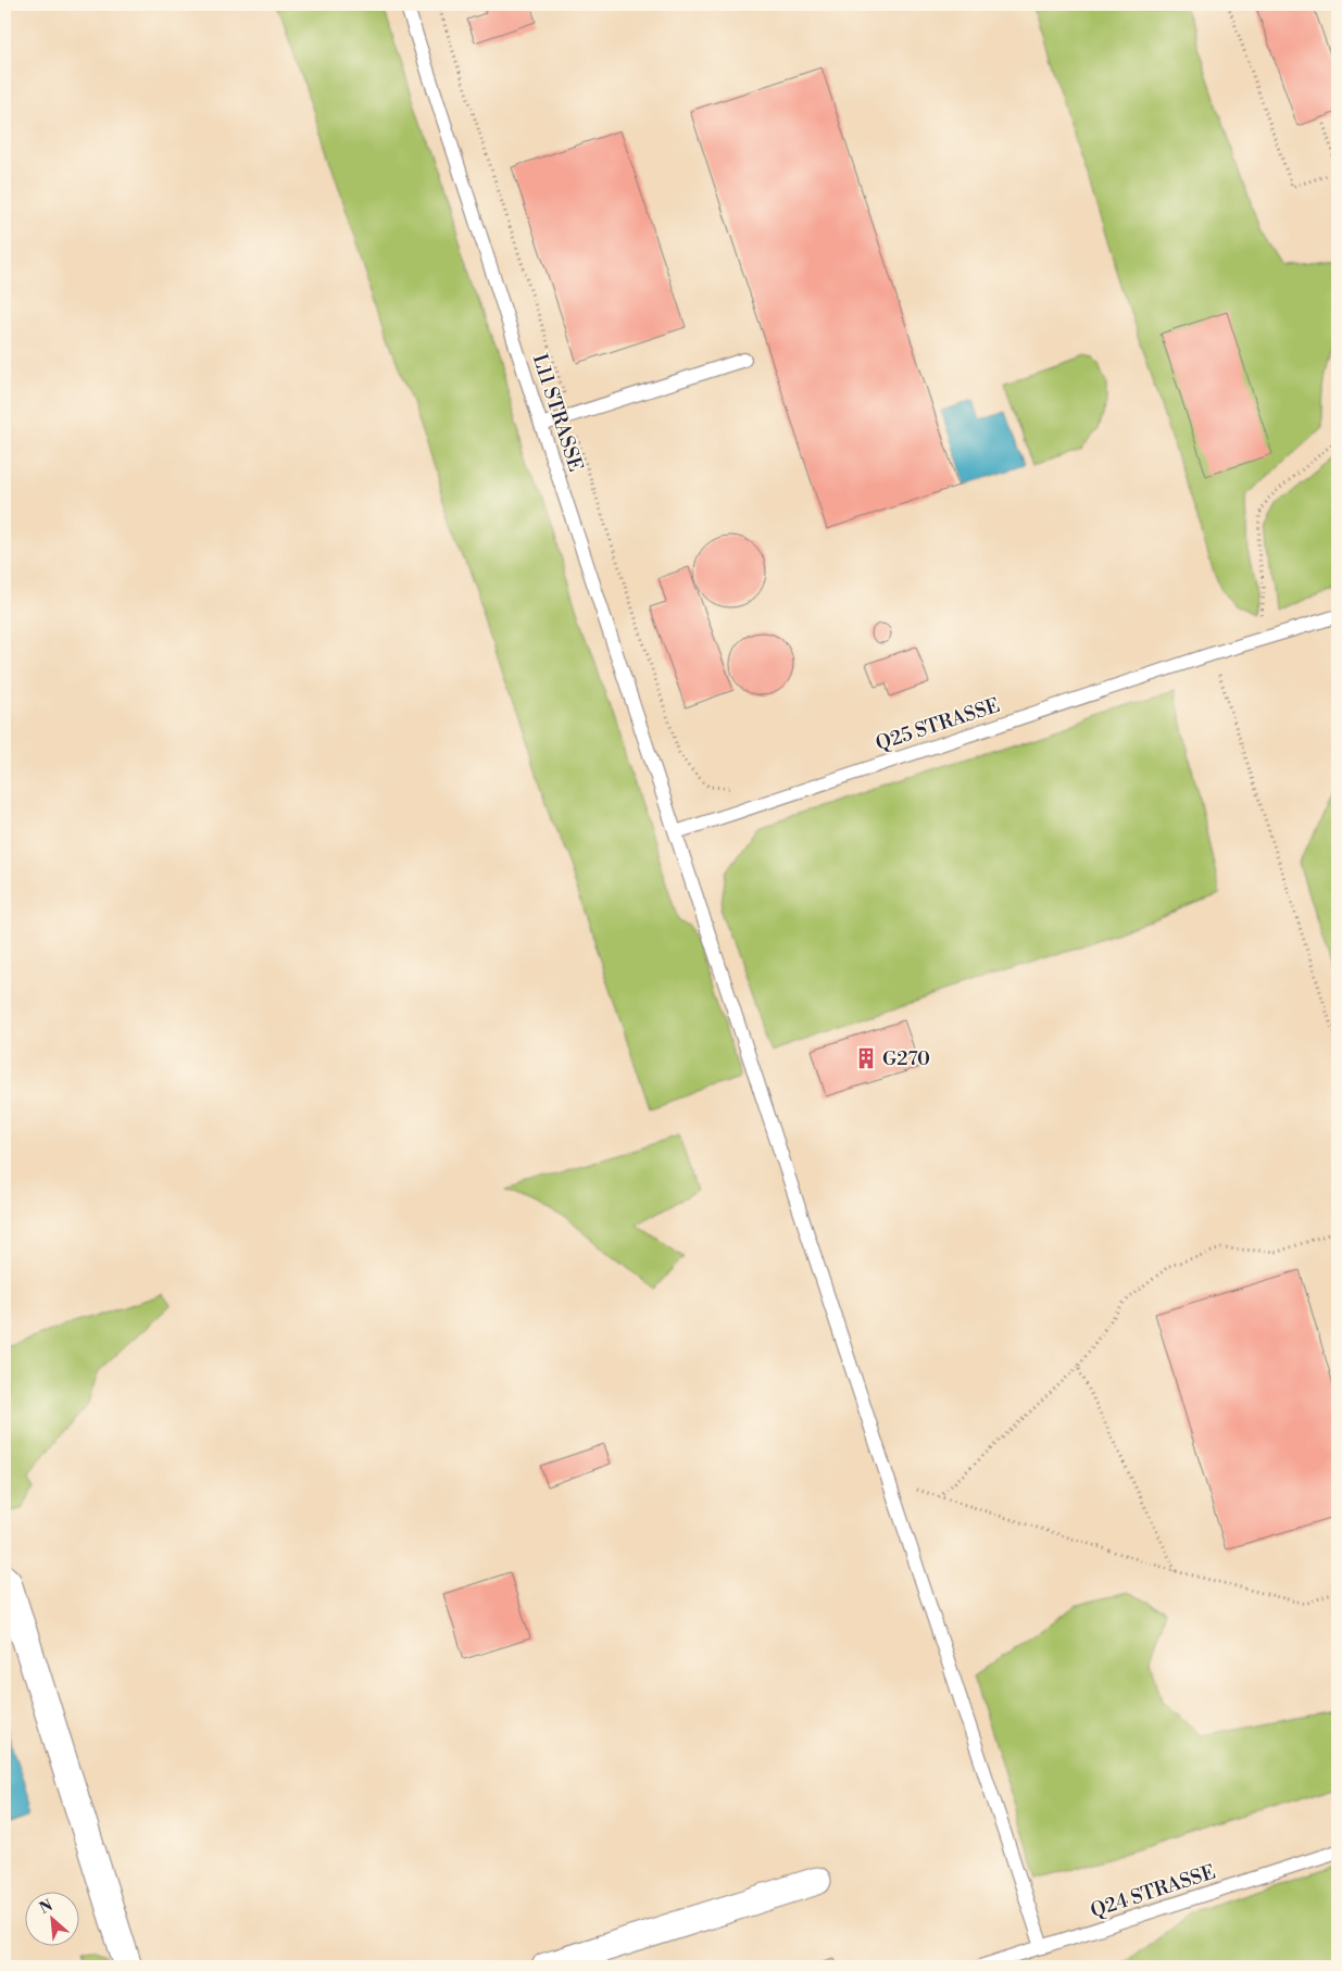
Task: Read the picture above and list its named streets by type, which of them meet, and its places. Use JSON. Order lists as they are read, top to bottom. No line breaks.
{"streets":{"lane":["L11 STRASSE","Q25 STRASSE","Q24 STRASSE"]},"crossings":[["L11 STRASSE","Q25 STRASSE"],["L11 STRASSE","Q24 STRASSE"]],"places":{"building":["G270"]},"north":"top left"}
